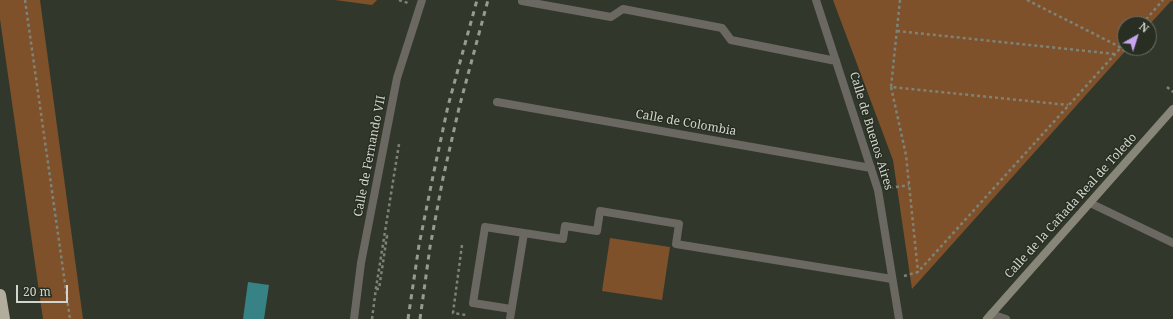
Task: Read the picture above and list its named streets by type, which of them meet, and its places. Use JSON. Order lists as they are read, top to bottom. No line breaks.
{"streets":{"street":["Calle de Colombia","Calle de Buenos Aires","Calle de Fernando VII","Calle de la Cañada Real de Toledo"]},"crossings":[["Calle de Colombia","Calle de Buenos Aires"]],"scale_bar":"20 m","north":"top right"}
